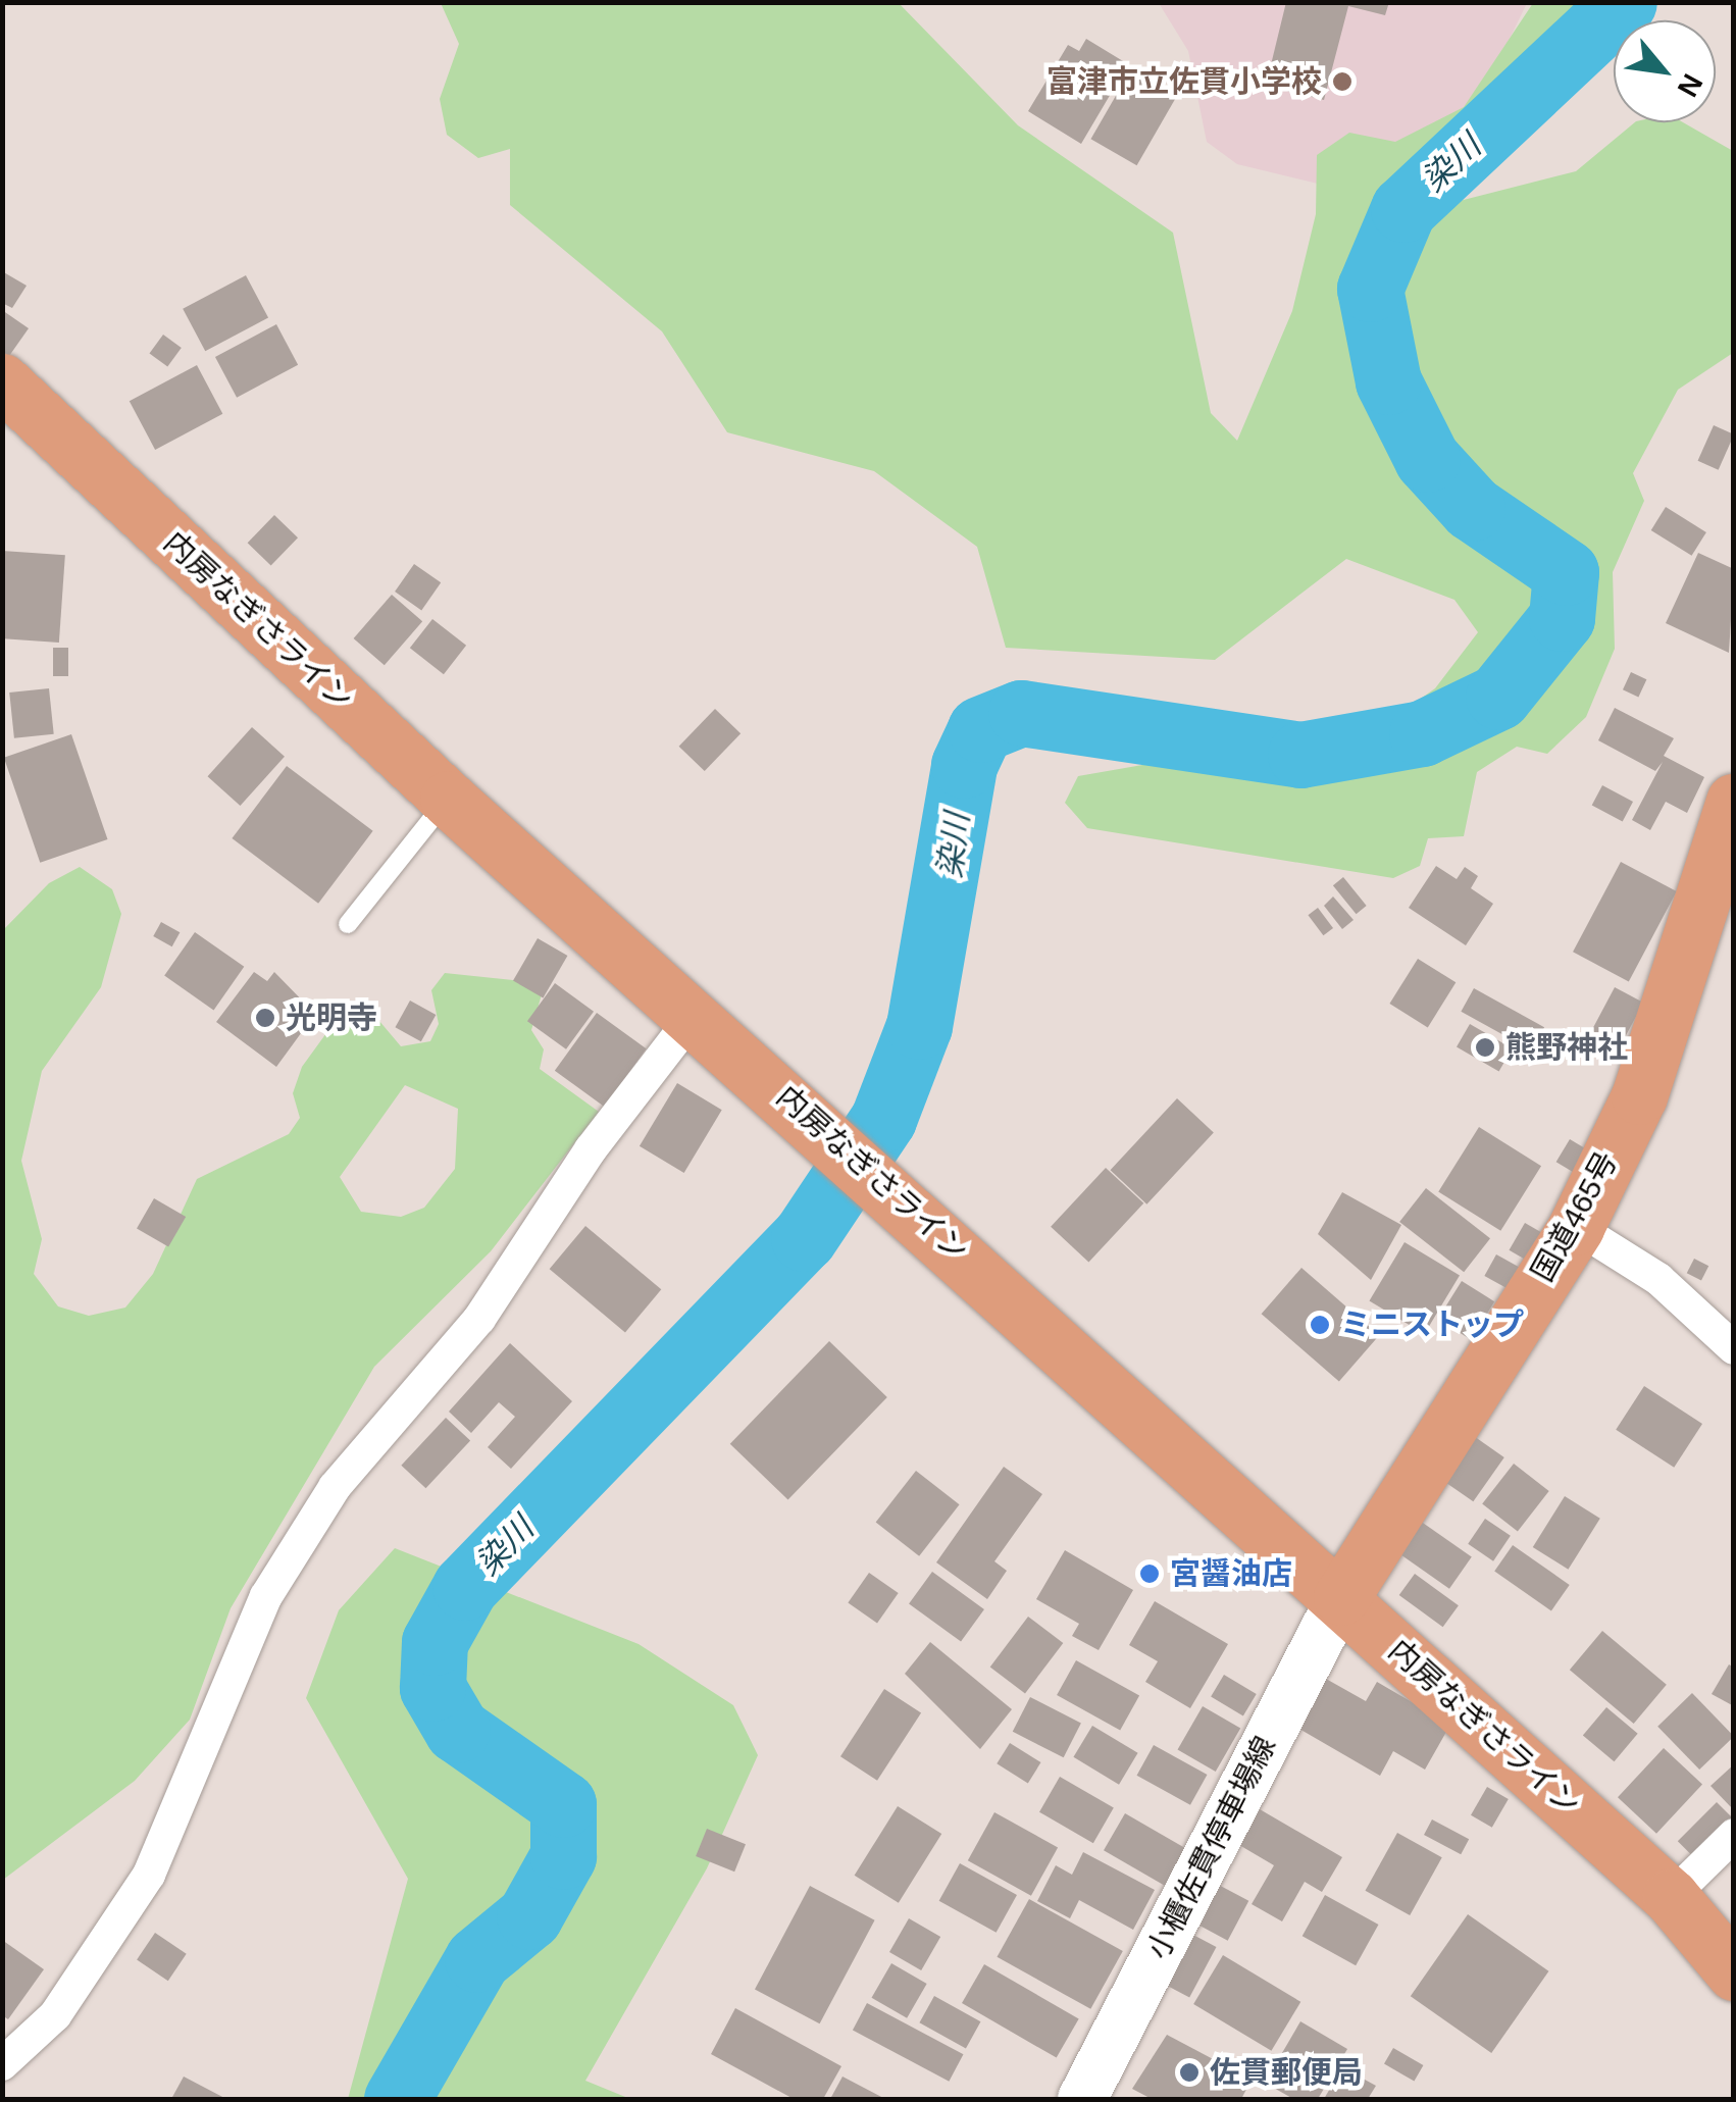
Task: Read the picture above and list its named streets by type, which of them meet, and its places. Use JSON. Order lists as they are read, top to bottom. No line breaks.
{"streets":{"highway":["内房なぎさライン","国道465号"],"main road":["小櫃佐貫停車場線"]},"crossings":[["内房なぎさライン","国道465号"],["内房なぎさライン","小櫃佐貫停車場線"],["国道465号","小櫃佐貫停車場線"]],"water":["染川"],"places":["富津市立佐貫小学校","光明寺","熊野神社","ミニストップ","宮醤油店","佐貫郵便局"],"north":"bottom right"}
